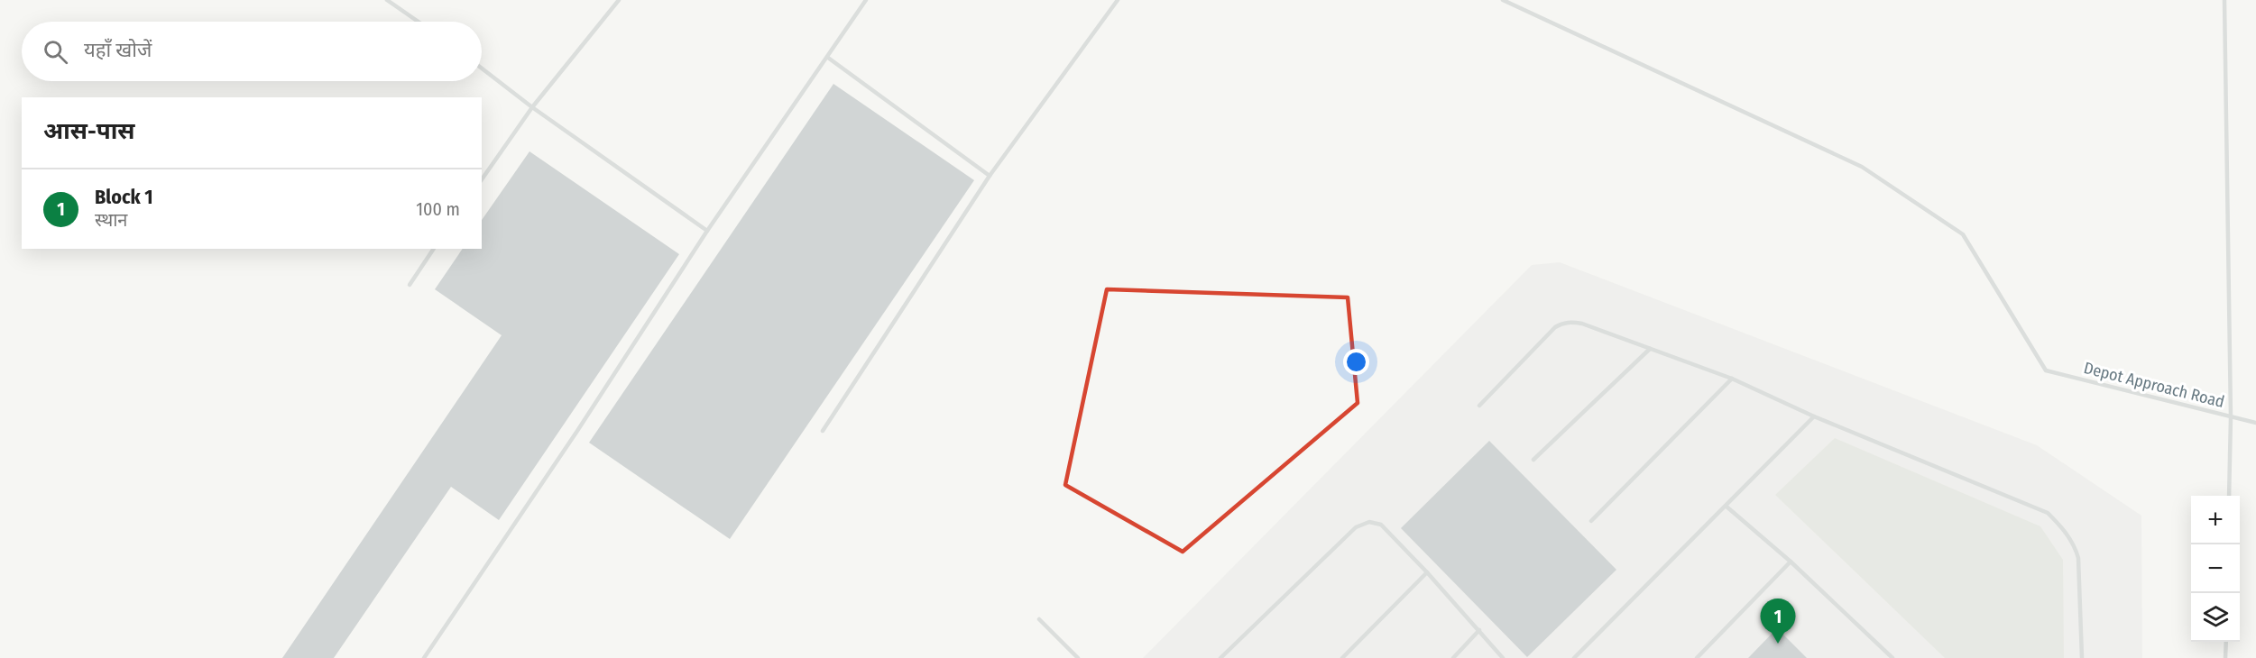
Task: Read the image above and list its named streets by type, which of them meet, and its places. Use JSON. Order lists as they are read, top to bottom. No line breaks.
{"streets":{"lane":["Depot Approach Road"]},"page":{"search":"यहाँ खोजें","heading":"आस-पास","list":[{"mark":"1","name":"Block 1","note":"स्थान","value":"100 m"}],"map_buttons":["+","−"],"pins":"1"}}
